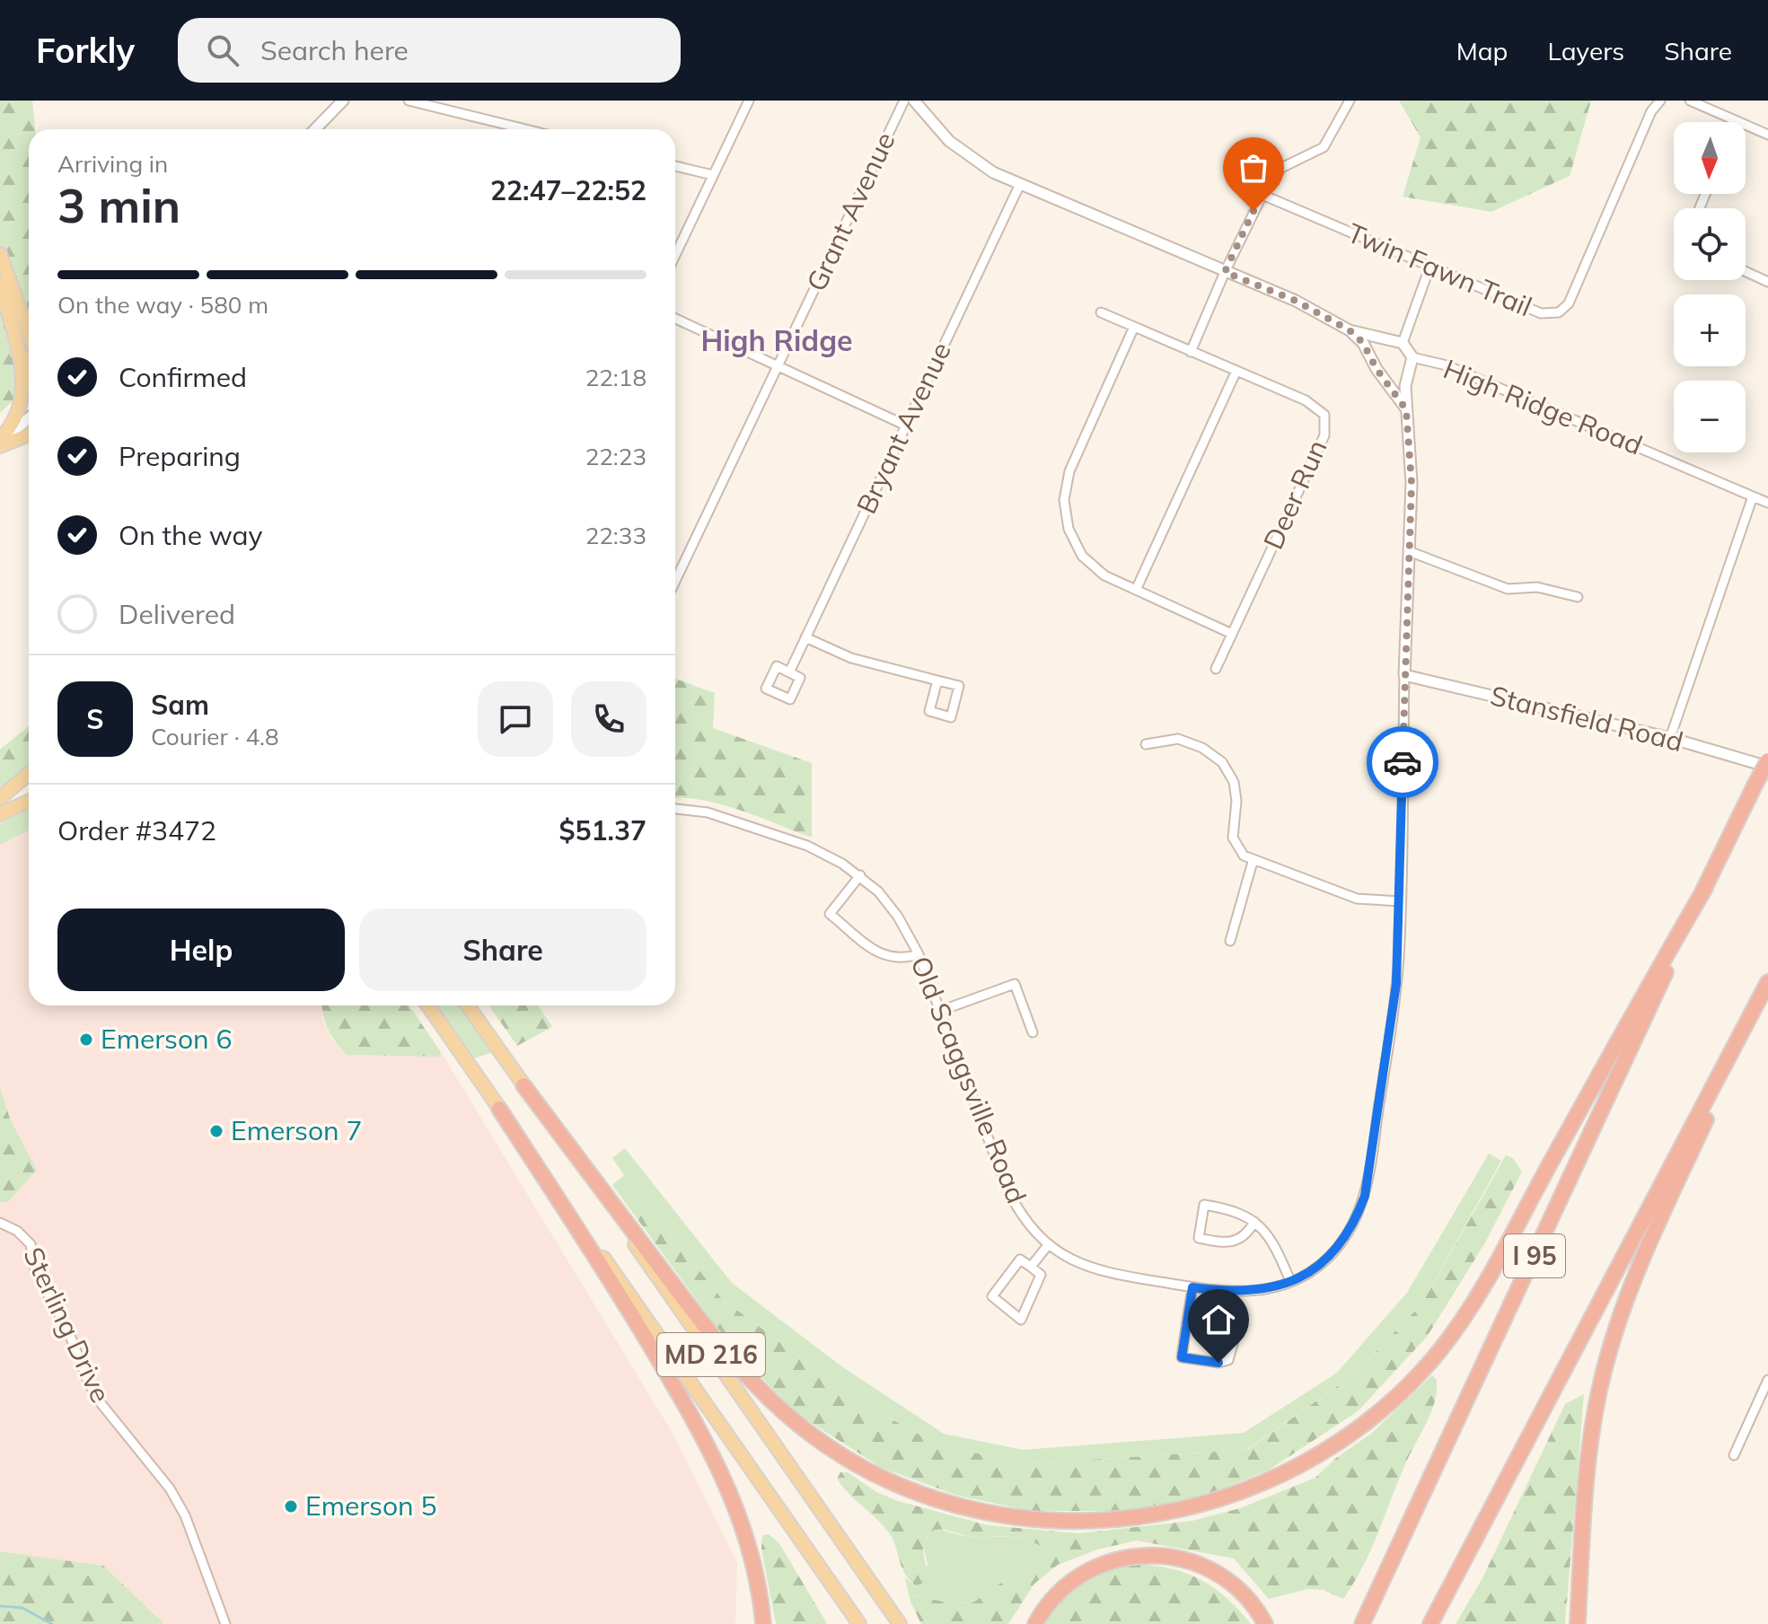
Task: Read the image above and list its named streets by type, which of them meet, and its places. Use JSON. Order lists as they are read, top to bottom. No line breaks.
{"streets":{"highway":["I 95"],"main road":["MD 216"],"street":["Grant Avenue","Twin Fawn Trail","High Ridge Road","Bryant Avenue","Deer Run","Stansfield Road","Old Scaggsville Road","Sterling Drive"]},"crossings":[["High Ridge Road","Old Scaggsville Road"],["Stansfield Road","Old Scaggsville Road"]],"districts":["High Ridge"],"places":["Emerson 6","Emerson 7","Emerson 5"],"north":"bottom","page":{"header":"Forkly","search":"Search here","nav":["Map","Layers","Share"],"map_buttons":["+","−"],"heading":["3 min","Arriving in","22:47–22:52"],"panel":["Sam","Courier · 4.8","Order #3472","$51.37"],"bar":"On the way · 580 m","list":[["Confirmed","22:18"],["Preparing","22:23"],["On the way","22:33"],"Delivered"],"round":"S","buttons":["Help","Share"]}}
